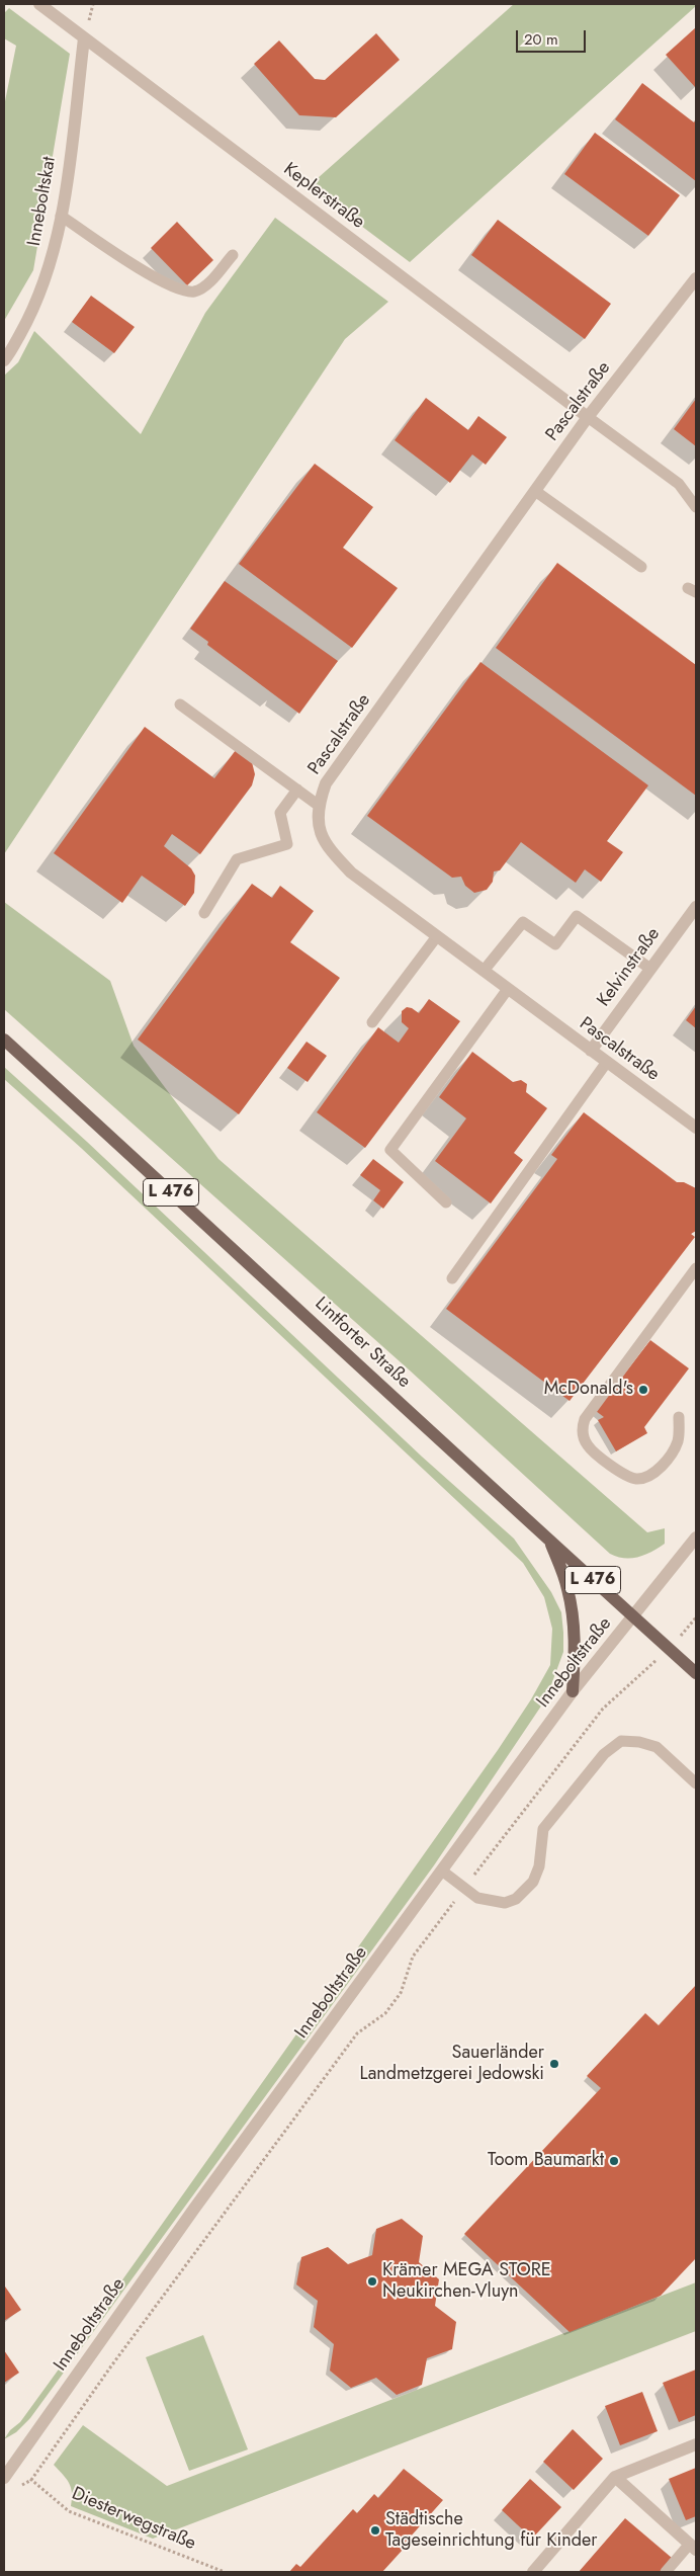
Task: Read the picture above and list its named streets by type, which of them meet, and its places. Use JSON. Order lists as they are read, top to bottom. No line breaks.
{"streets":{"main road":["L 476","Lintforter Straße"],"street":["Keplerstraße","Inneboltskat","Pascalstraße","Kelvinstraße","Inneboltstraße"],"path":["Diesterwegstraße"]},"crossings":[["Keplerstraße","Inneboltskat"],["Keplerstraße","Pascalstraße"],["Pascalstraße","Kelvinstraße"],["Lintforter Straße","Inneboltstraße"],["Inneboltstraße","Diesterwegstraße"]],"places":["McDonald's","Sauerländer Landmetzgerei Jedowski","Toom Baumarkt","Krämer MEGA STORE Neukirchen-Vluyn","Städtische Tageseinrichtung für Kinder"],"scale_bar":"20 m"}
